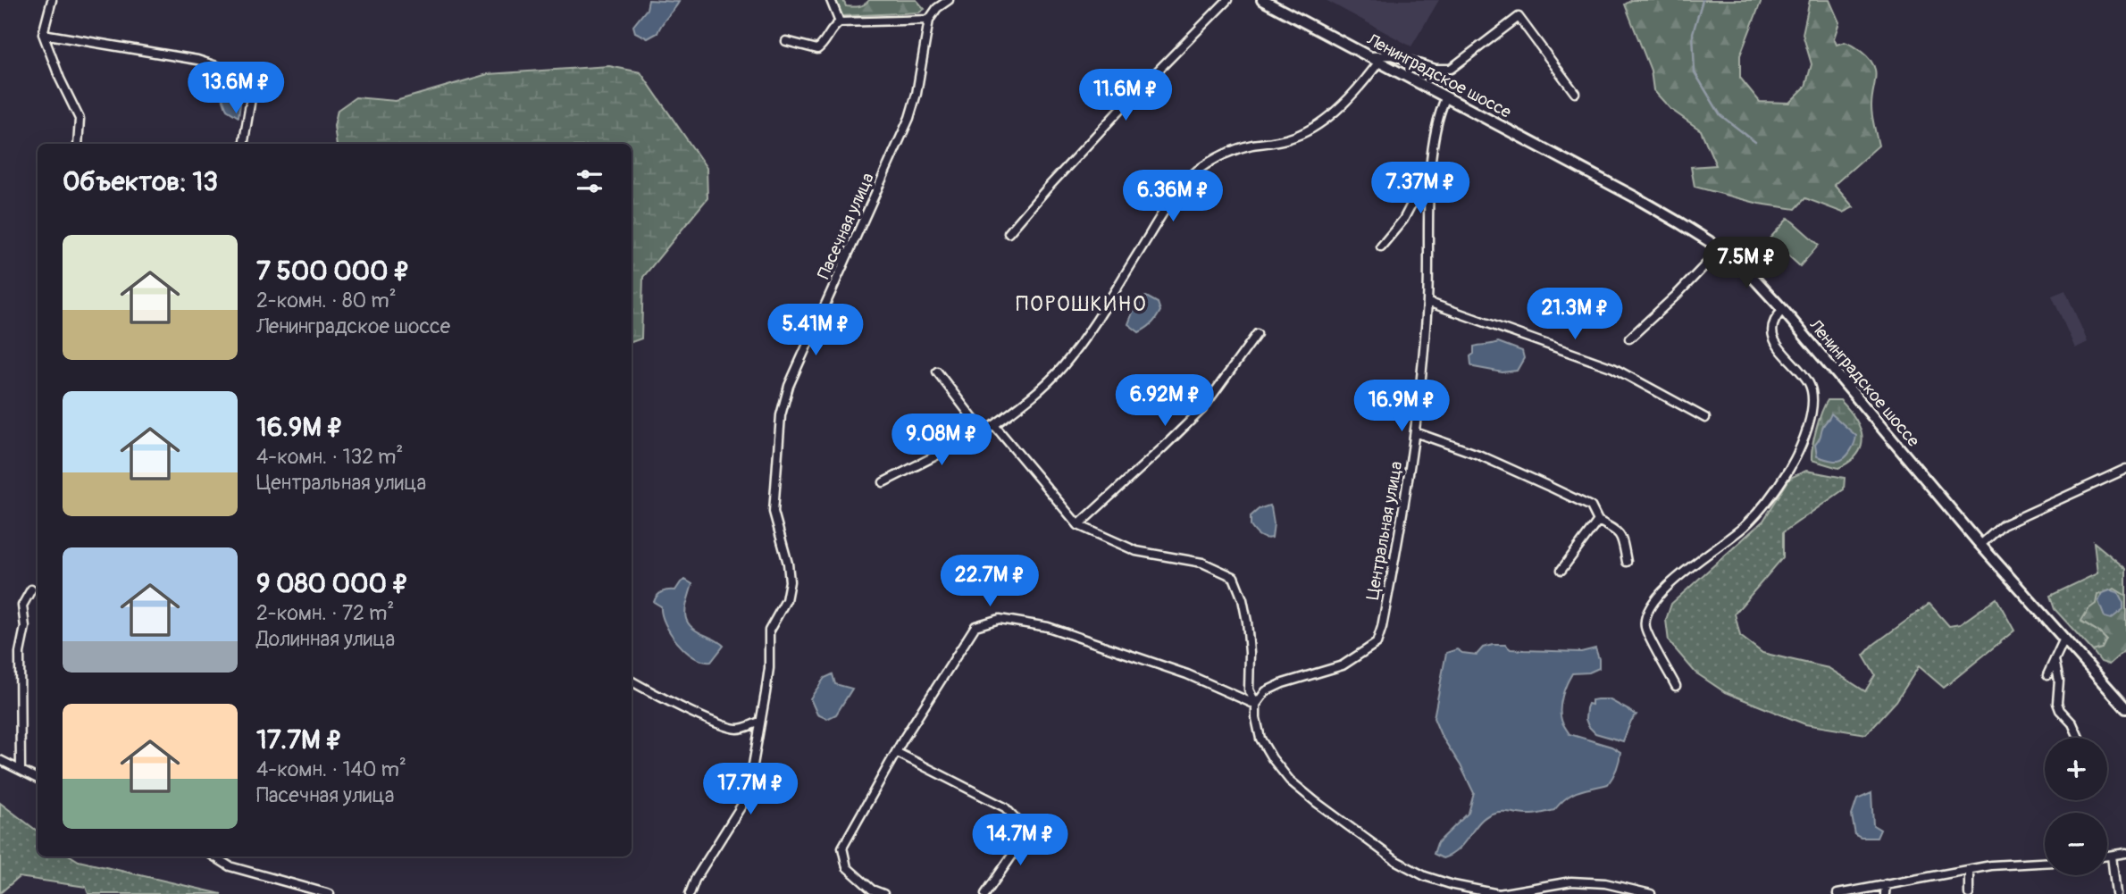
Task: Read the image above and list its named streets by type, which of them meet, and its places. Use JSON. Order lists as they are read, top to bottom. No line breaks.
{"streets":{"main road":["Ленинградское шоссе"],"street":["Пасечная улица","Центральная улица"]},"crossings":[["Ленинградское шоссе","Центральная улица"]],"districts":["ПОРОШКИНО"],"page":{"price":["13.6M ₽","11.6M ₽","7.37M ₽","6.36M ₽","7.5M ₽","21.3M ₽","5.41M ₽","6.92M ₽","16.9M ₽","9.08M ₽","22.7M ₽","17.7M ₽","14.7M ₽"],"heading":"Объектов: 13","list":[{"name":"7 500 000 ₽","note":"2-комн. · 80 m² · Ленинградское шоссе"},{"name":"16.9M ₽","note":"4-комн. · 132 m² · Центральная улица"},{"name":"9 080 000 ₽","note":"2-комн. · 72 m² · Долинная улица"},{"name":"17.7M ₽","note":"4-комн. · 140 m² · Пасечная улица"}],"map_buttons":["+","−"]}}
